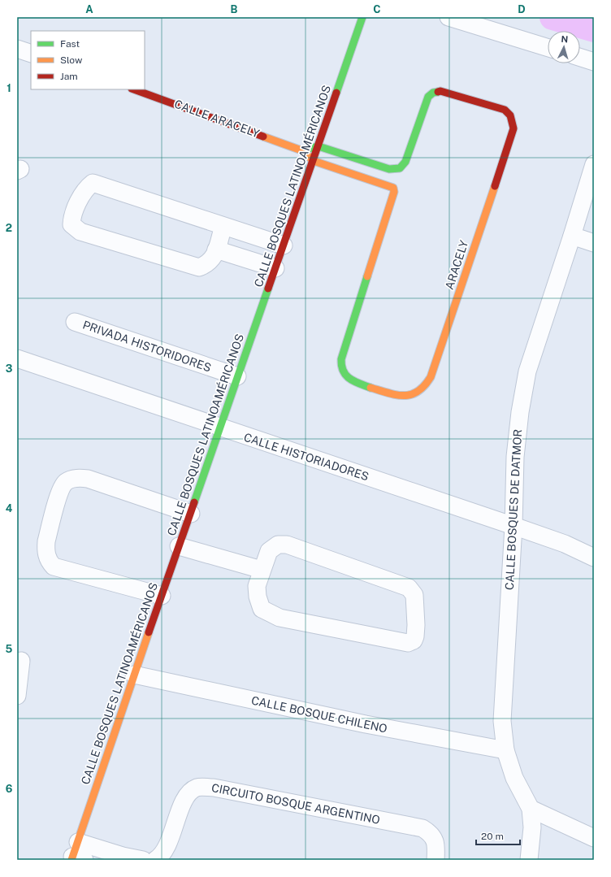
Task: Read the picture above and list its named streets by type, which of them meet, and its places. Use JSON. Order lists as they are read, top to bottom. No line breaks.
{"streets":{"street":["CALLE ARACELY","CALLE BOSQUES LATINOAMÉRICANOS","ARACELY","PRIVADA HISTORIDORES","CALLE HISTORIADORES","CALLE BOSQUES DE DATMOR","CALLE BOSQUE CHILENO","CIRCUITO BOSQUE ARGENTINO"]},"crossings":[["CALLE ARACELY","CALLE BOSQUES LATINOAMÉRICANOS"],["CALLE ARACELY","ARACELY"],["CALLE BOSQUES LATINOAMÉRICANOS","ARACELY"],["CALLE BOSQUES LATINOAMÉRICANOS","PRIVADA HISTORIDORES"],["CALLE BOSQUES LATINOAMÉRICANOS","CALLE HISTORIADORES"],["CALLE BOSQUES LATINOAMÉRICANOS","CALLE BOSQUE CHILENO"],["CALLE HISTORIADORES","CALLE BOSQUES DE DATMOR"],["CALLE BOSQUES DE DATMOR","CALLE BOSQUE CHILENO"]],"legend":["Fast","Slow","Jam"],"scale_bar":"20 m","north":"top","grid":{"columns":["A","B","C","D"],"rows":["1","2","3","4","5","6"]}}
